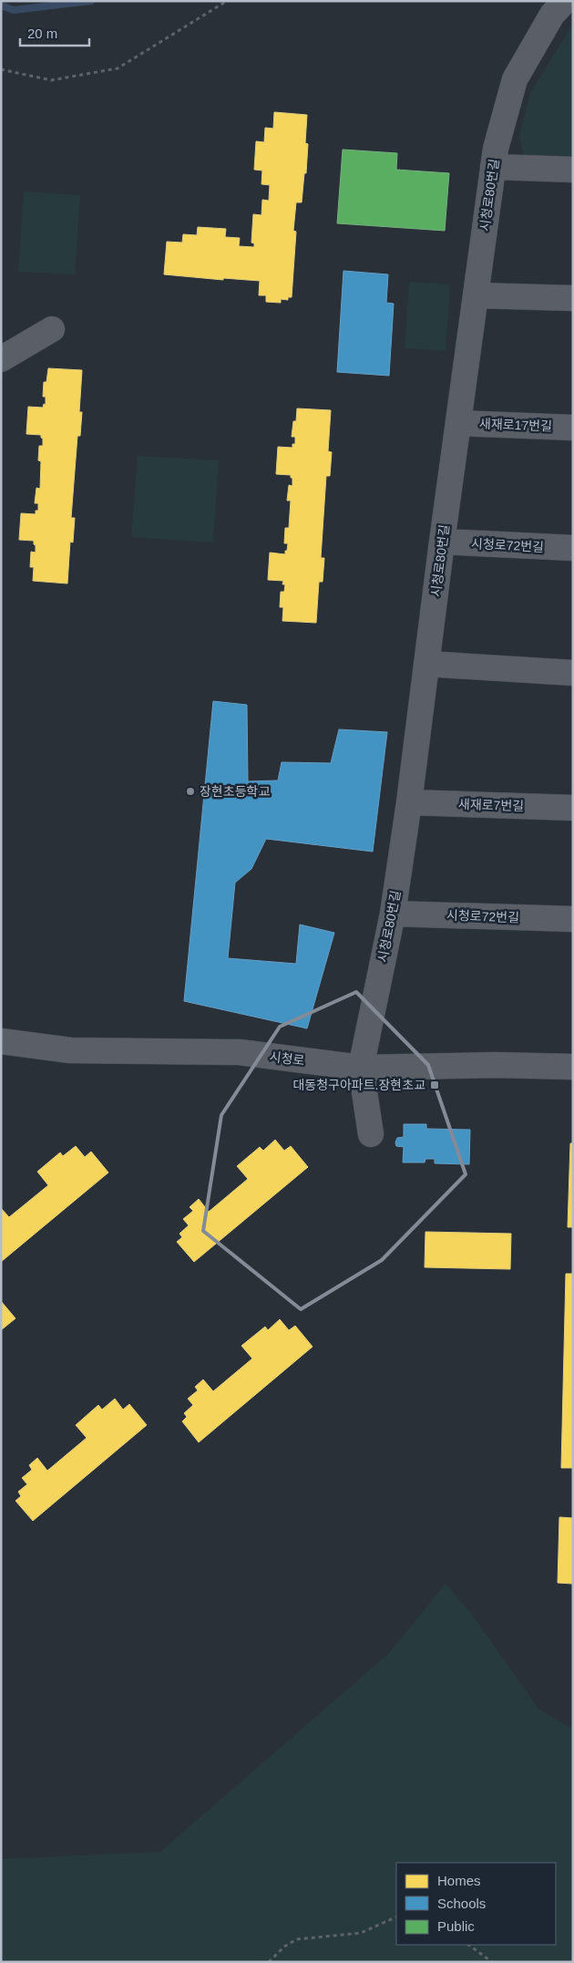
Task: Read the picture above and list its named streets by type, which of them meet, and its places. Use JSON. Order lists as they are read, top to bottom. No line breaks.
{"streets":{"street":["시청로80번길","새재로17번길","시청로72번길","새재로7번길","시청로"]},"crossings":[["시청로80번길","새재로17번길"],["시청로80번길","시청로72번길"],["시청로80번길","새재로7번길"],["시청로80번길","시청로"]],"places":{"other":["장현초등학교"],"transit":["대동청구아파트.장현초교"]},"legend":["Homes","Schools","Public"],"scale_bar":"20 m"}
